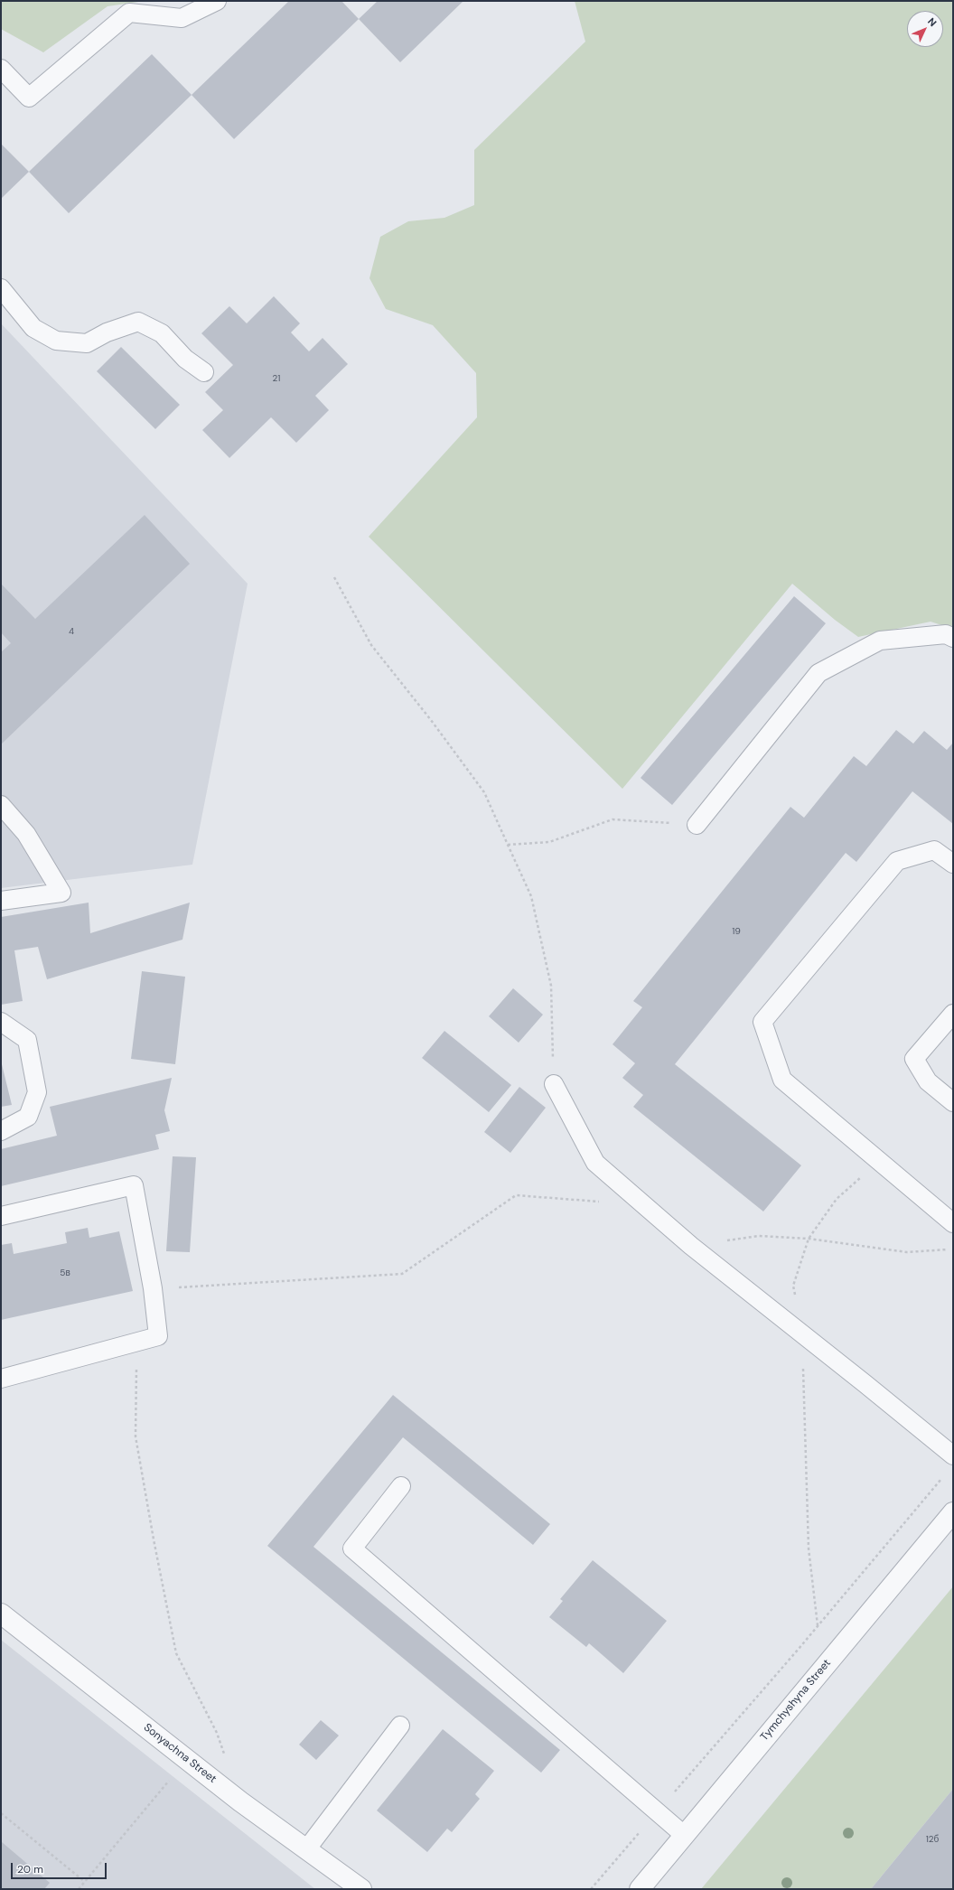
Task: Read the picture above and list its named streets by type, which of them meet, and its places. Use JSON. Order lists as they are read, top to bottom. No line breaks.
{"streets":{"street":["Tymchyshyna Street","Sonyachna Street"]},"house_numbers":["21","4","19","5в","12б"],"scale_bar":"20 m","north":"top right"}
